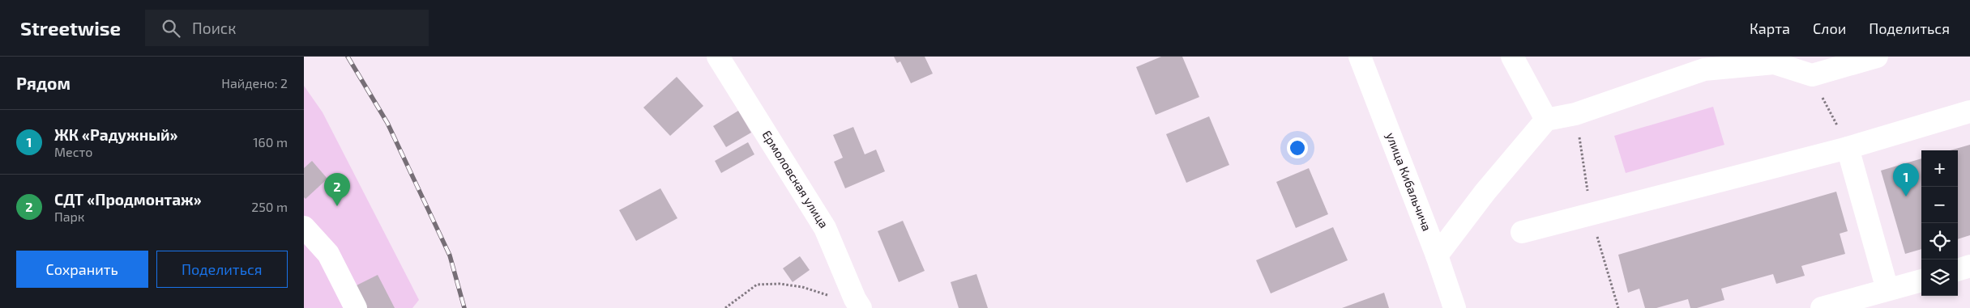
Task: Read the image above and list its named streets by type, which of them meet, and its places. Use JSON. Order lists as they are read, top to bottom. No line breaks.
{"streets":{"street":["Ермоловская улица","улица Кибальчича"]},"page":{"header":"Streetwise","search":"Поиск","nav":["Карта","Слои","Поделиться"],"heading":["Рядом","Найдено: 2"],"list":[{"mark":"1","name":"ЖК «Радужный»","note":"Место","value":"160 m"},{"mark":"2","name":"СДТ «Продмонтаж»","note":"Парк","value":"250 m"}],"map_buttons":["+","−"],"pins":["1","2"],"buttons":["Сохранить","Поделиться"]}}
